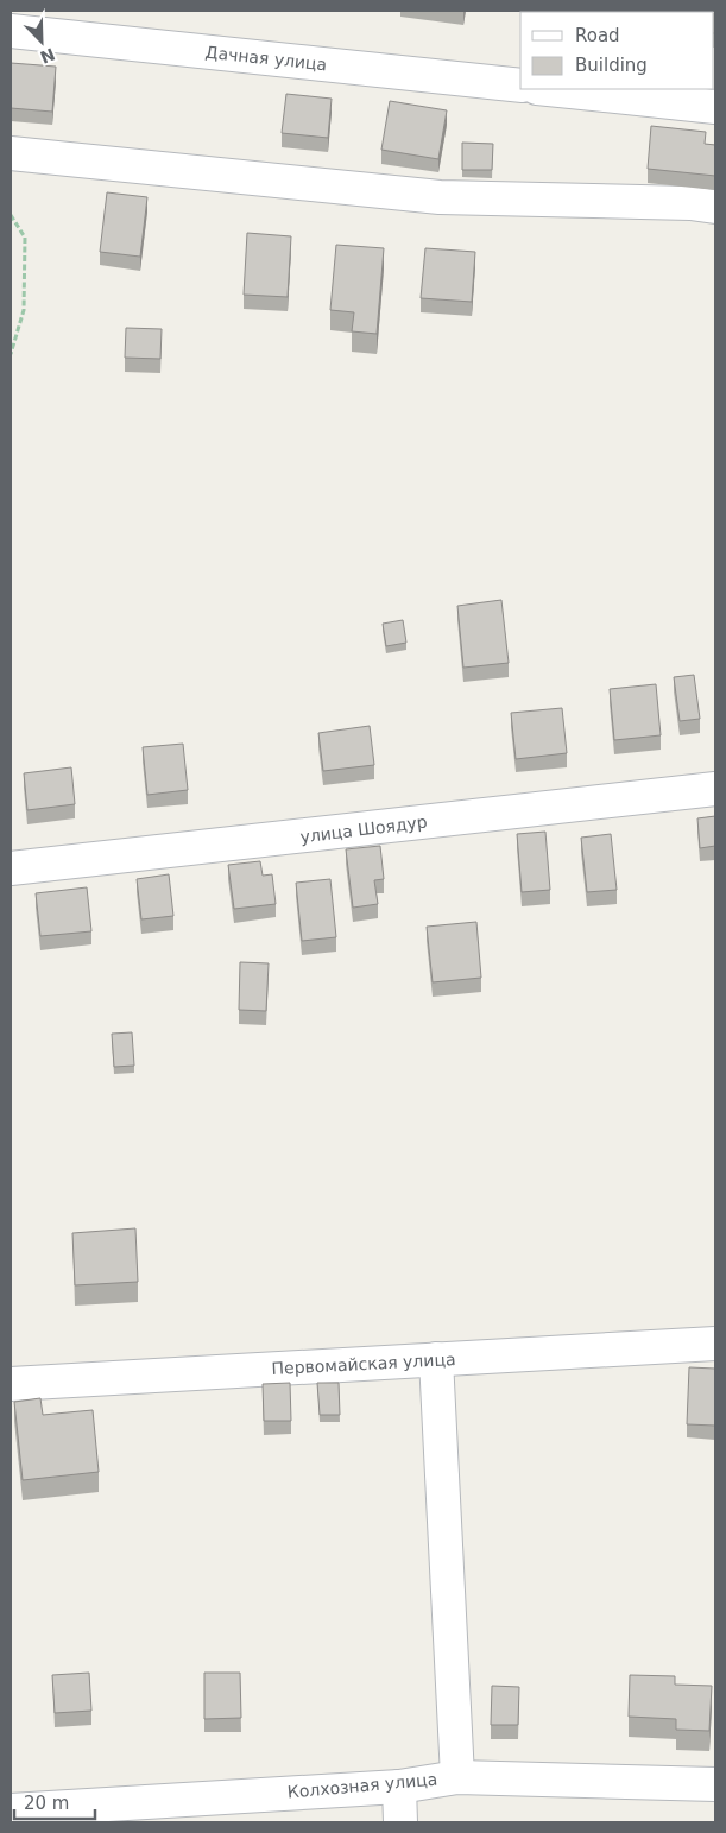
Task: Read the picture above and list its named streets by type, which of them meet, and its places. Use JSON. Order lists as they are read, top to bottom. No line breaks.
{"streets":{"street":["Дачная улица","улица Шоядур","Первомайская улица","Колхозная улица"]},"legend":["Road","Building"],"scale_bar":"20 m","north":"bottom right"}
